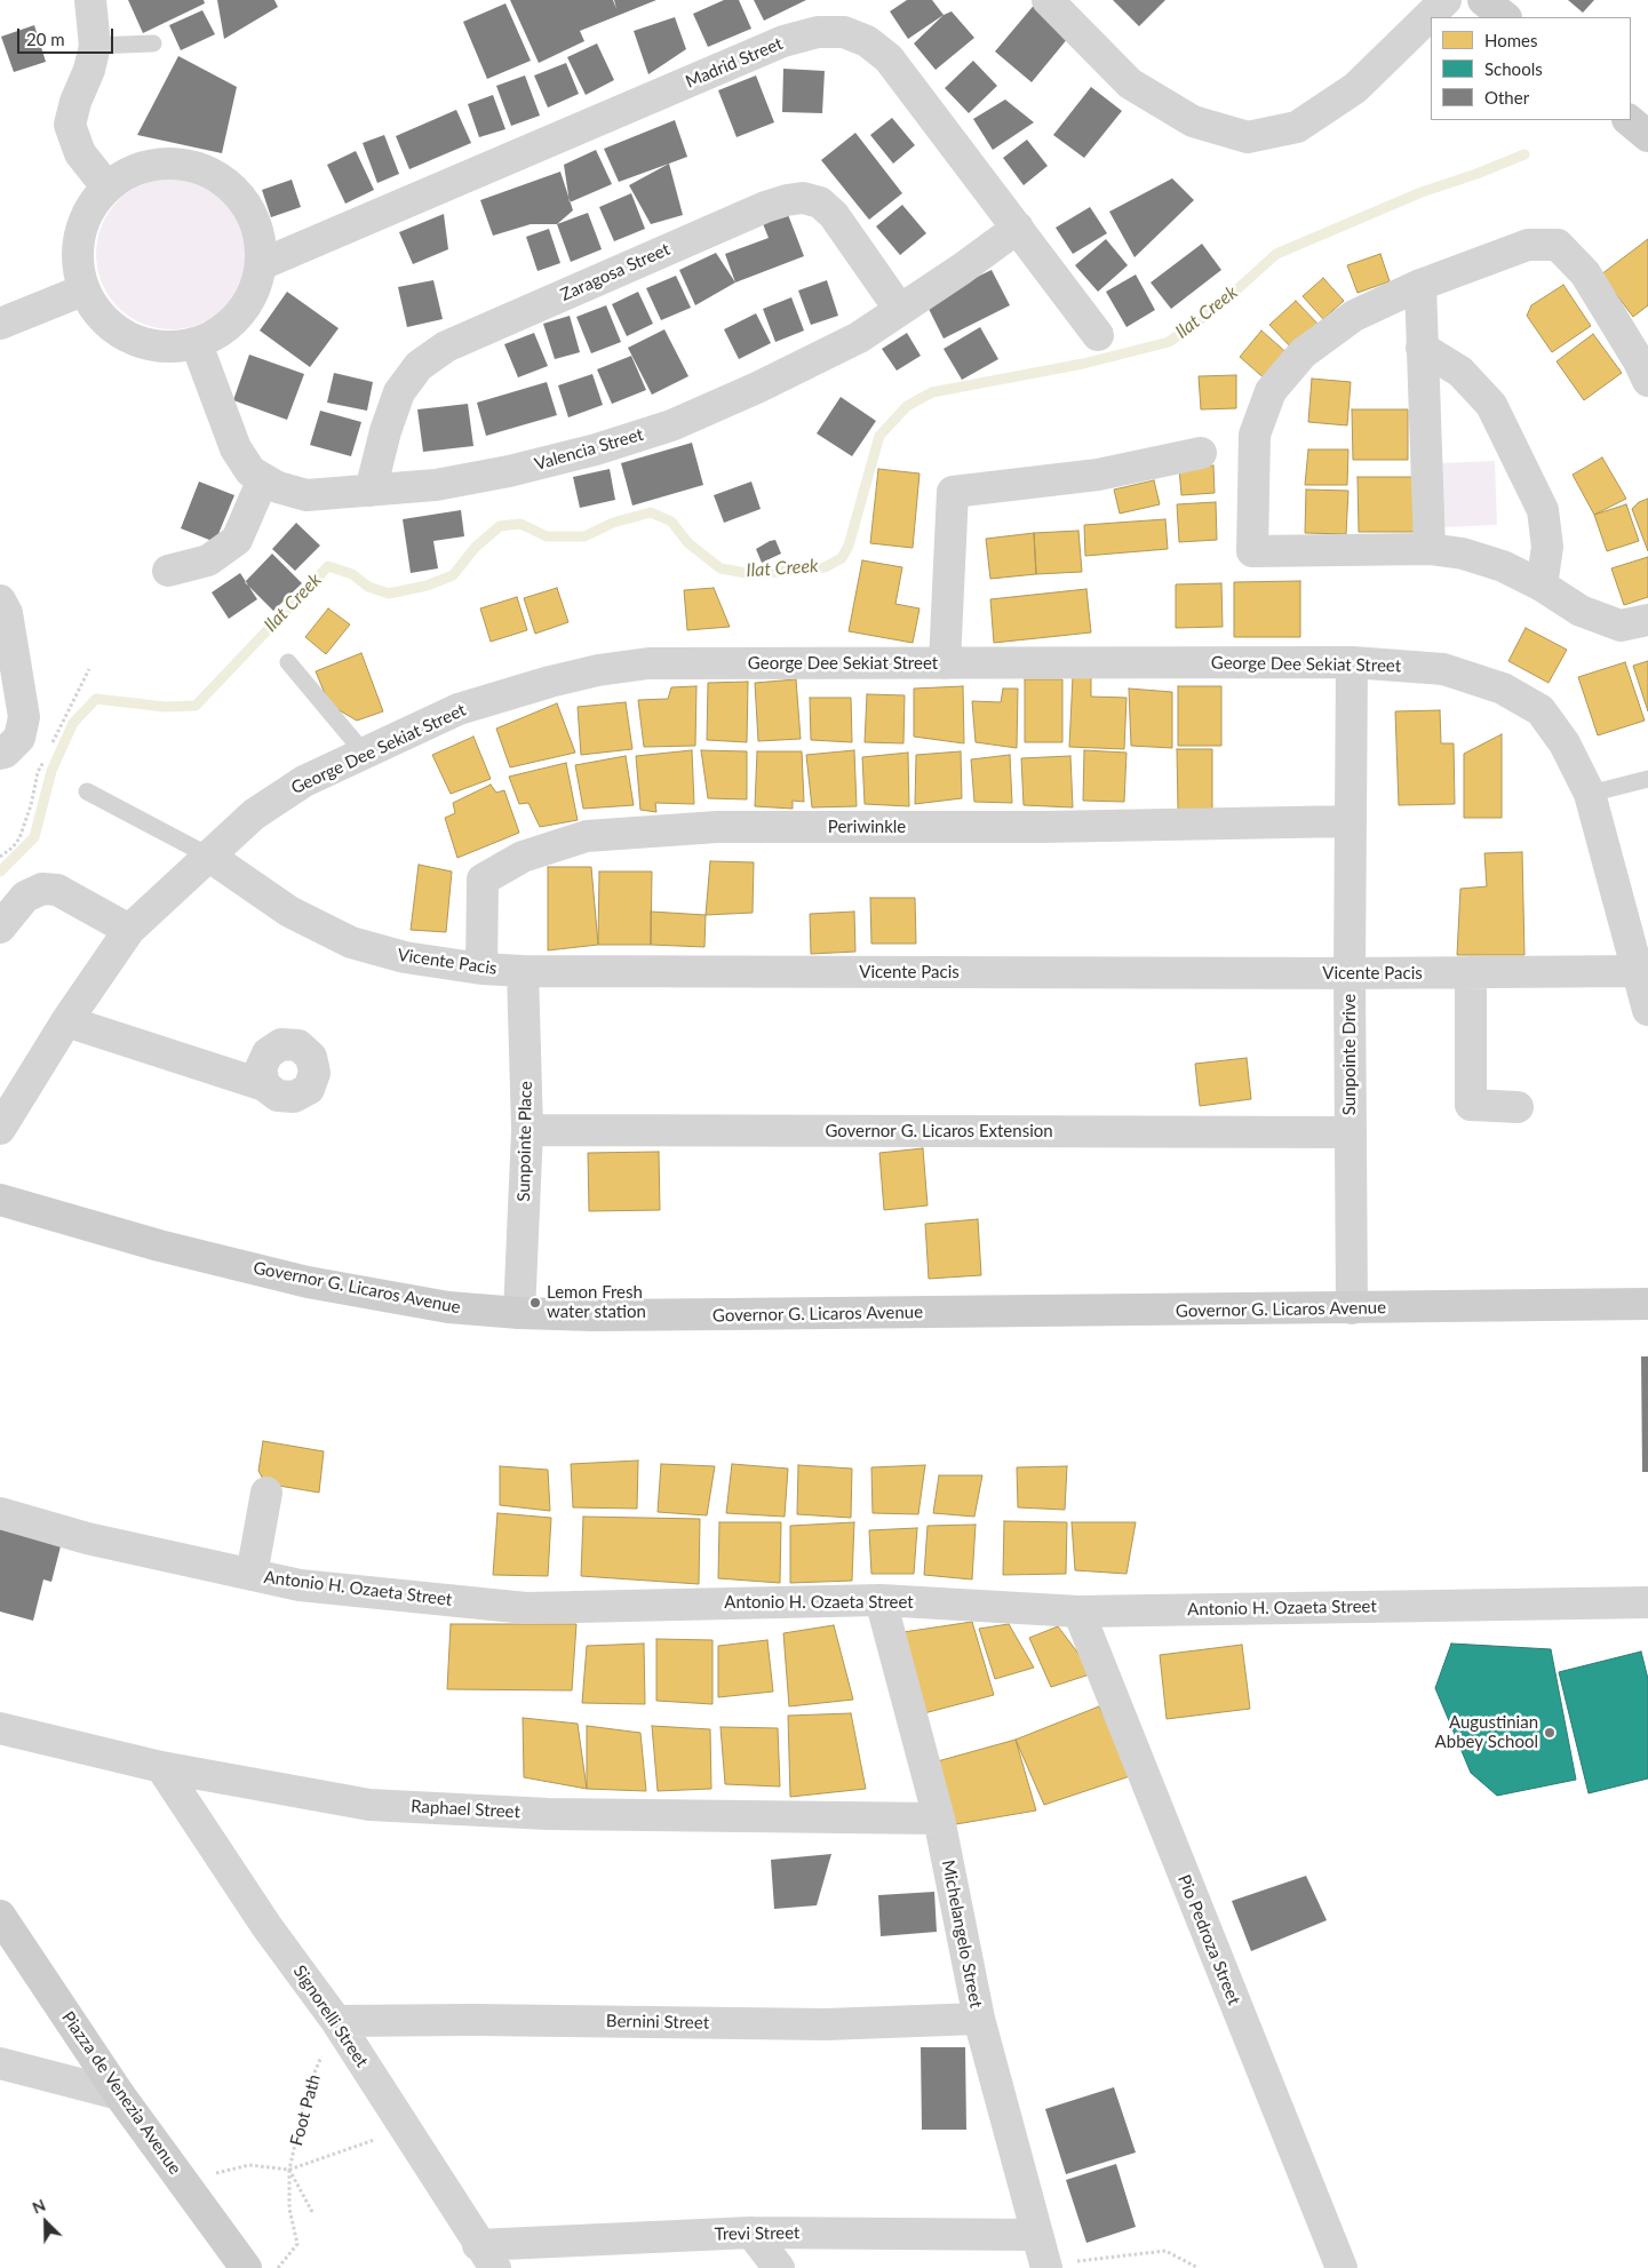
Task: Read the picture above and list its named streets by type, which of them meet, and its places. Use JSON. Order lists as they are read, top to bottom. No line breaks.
{"streets":{"street":["Madrid Street","Zaragosa Street","Valencia Street","George Dee Sekiat Street","Periwinkle","Vicente Pacis","Sunpointe Drive","Governor G. Licaros Extension","Sunpointe Place","Governor G. Licaros Avenue","Antonio H. Ozaeta Street","Raphael Street","Michelangelo Street","Pio Pedroza Street","Signorelli Street","Bernini Street","Piazza de Venezia Avenue","Trevi Street"],"path":["Foot Path"]},"crossings":[["Madrid Street","Valencia Street"],["Zaragosa Street","Valencia Street"],["George Dee Sekiat Street","Vicente Pacis"],["George Dee Sekiat Street","Sunpointe Drive"],["Periwinkle","Vicente Pacis"],["Periwinkle","Sunpointe Drive"],["Vicente Pacis","Sunpointe Drive"],["Vicente Pacis","Sunpointe Place"],["Sunpointe Drive","Governor G. Licaros Extension"],["Sunpointe Drive","Governor G. Licaros Avenue"],["Governor G. Licaros Extension","Sunpointe Place"],["Sunpointe Place","Governor G. Licaros Avenue"],["Antonio H. Ozaeta Street","Michelangelo Street"],["Antonio H. Ozaeta Street","Pio Pedroza Street"],["Raphael Street","Michelangelo Street"],["Raphael Street","Signorelli Street"],["Michelangelo Street","Bernini Street"],["Michelangelo Street","Trevi Street"],["Signorelli Street","Bernini Street"],["Signorelli Street","Foot Path"],["Signorelli Street","Trevi Street"],["Bernini Street","Foot Path"],["Piazza de Venezia Avenue","Foot Path"]],"water":["Ilat Creek"],"places":["Lemon Fresh water station","Augustinian Abbey School"],"legend":["Homes","Schools","Other"],"scale_bar":"20 m","north":"top left"}
